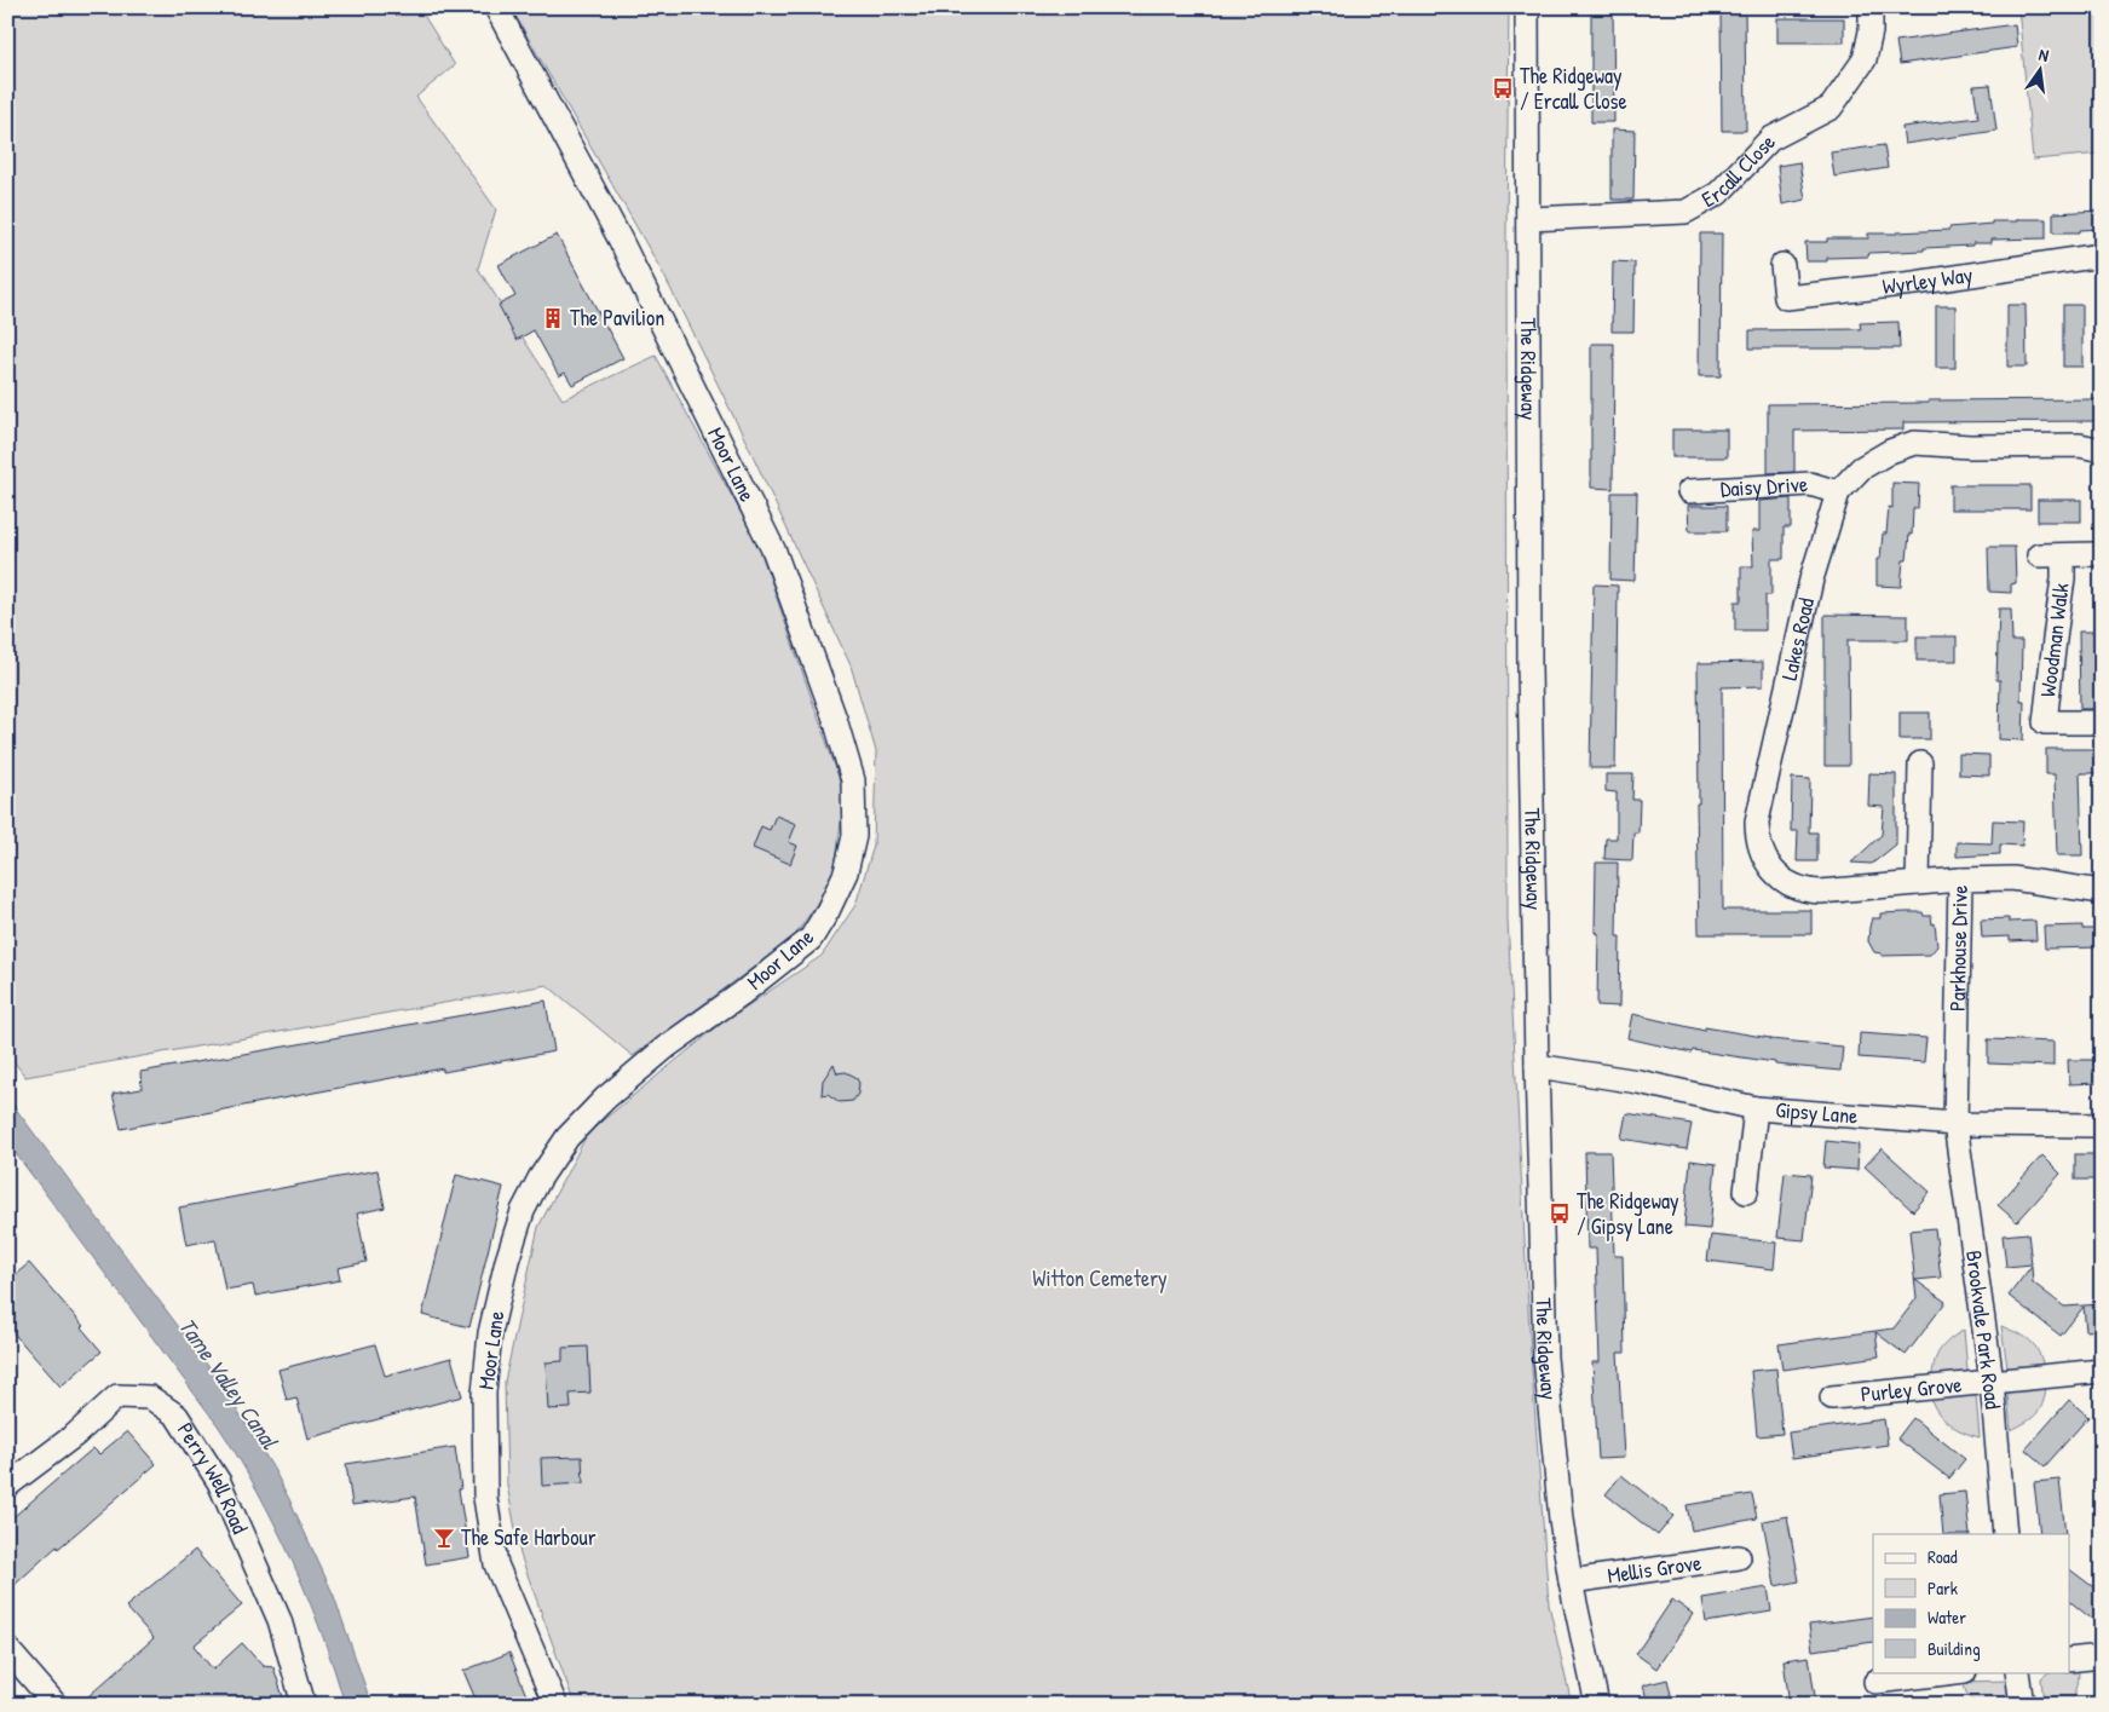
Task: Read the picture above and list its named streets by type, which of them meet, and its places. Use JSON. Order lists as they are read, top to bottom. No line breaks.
{"streets":{"street":["Ercall Close","Wyrley Way","The Ridgeway","Moor Lane","Daisy Drive","Lakes Road","Woodman Walk","Parkhouse Drive","Gipsy Lane","Brookvale Park Road","Purley Grove","Perry Well Road","Mellis Grove"]},"crossings":[["Ercall Close","The Ridgeway"],["The Ridgeway","Gipsy Lane"],["The Ridgeway","Mellis Grove"],["Daisy Drive","Lakes Road"],["Lakes Road","Parkhouse Drive"],["Parkhouse Drive","Gipsy Lane"],["Parkhouse Drive","Brookvale Park Road"],["Gipsy Lane","Brookvale Park Road"],["Brookvale Park Road","Purley Grove"]],"water":["Tame Valley Canal"],"parks":["Witton Cemetery"],"places":{"bus stop":["The Ridgeway / Ercall Close","The Ridgeway / Gipsy Lane"],"building":["The Pavilion"],"bar":["The Safe Harbour"]},"legend":["Road","Park","Water","Building"],"north":"top"}
